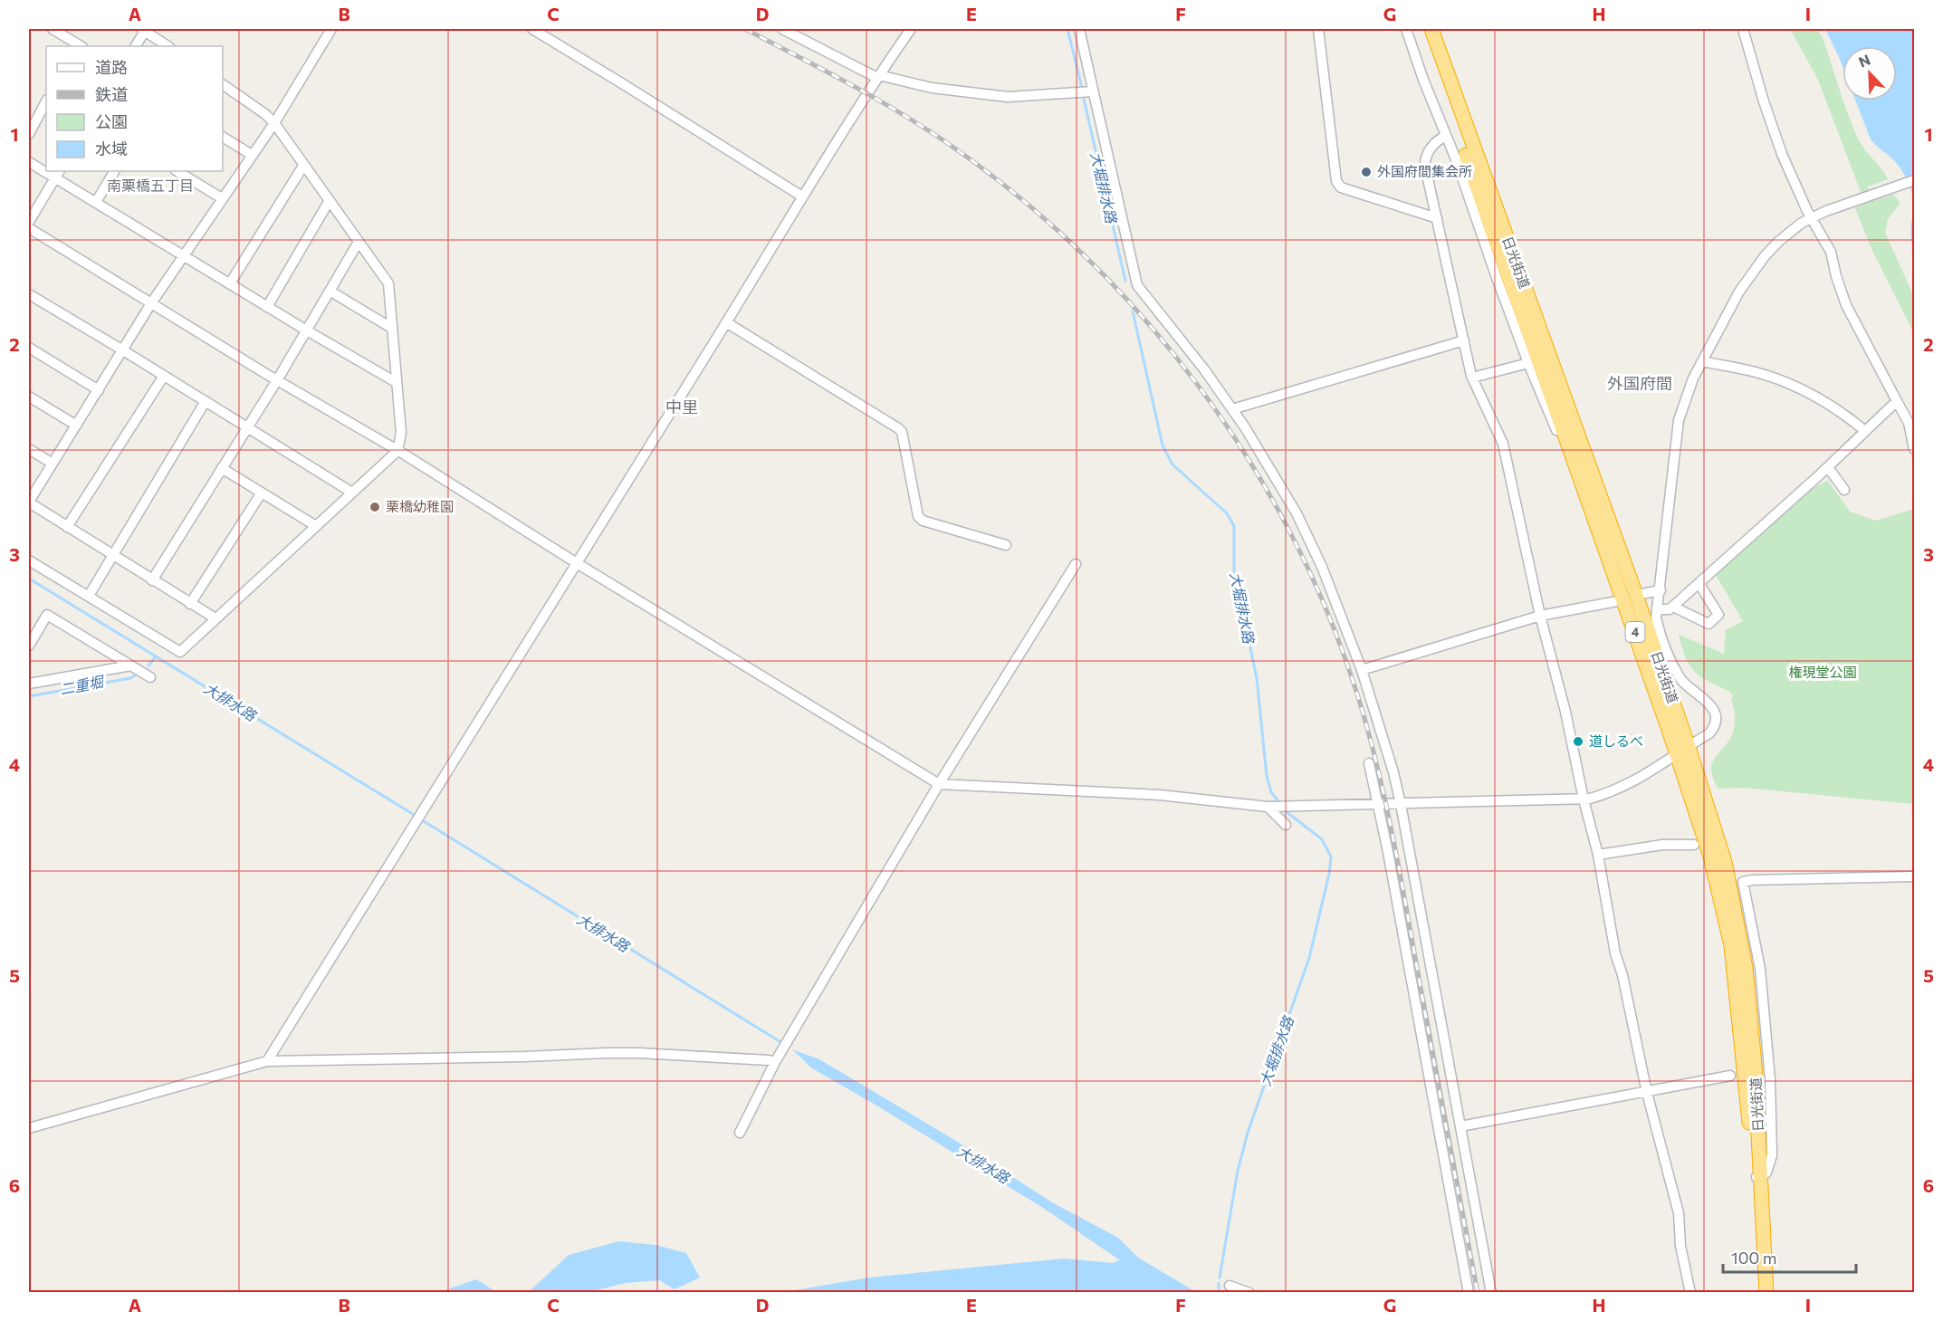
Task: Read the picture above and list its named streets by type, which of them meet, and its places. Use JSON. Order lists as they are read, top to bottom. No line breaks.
{"streets":{"highway":["日光街道","4"]},"districts":["南栗橋五丁目","外国府間","中里"],"water":["大堀排水路","二重堀","大排水路"],"parks":["権現堂公園"],"places":["外国府間集会所","栗橋幼稚園","道しるべ"],"legend":["道路","鉄道","公園","水域"],"scale_bar":"100 m","north":"top left","grid":{"columns":["A","B","C","D","E","F","G","H","I"],"rows":["1","2","3","4","5","6"]}}
